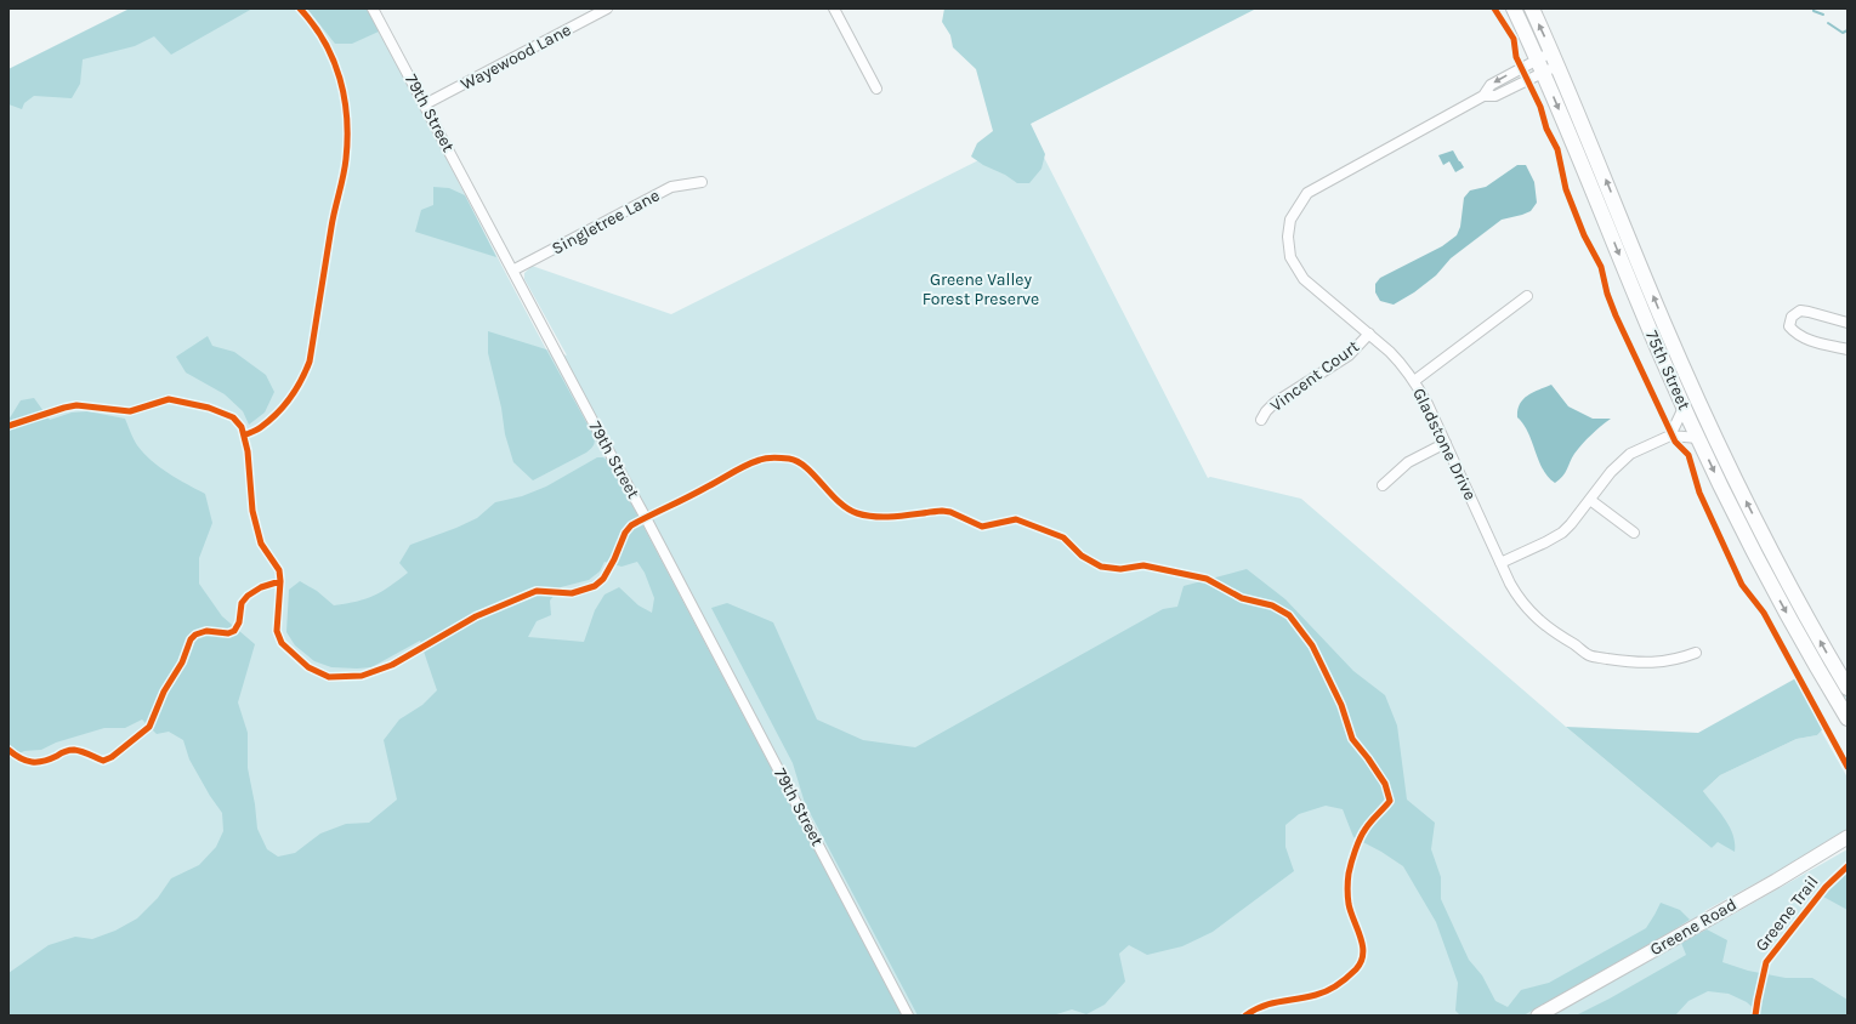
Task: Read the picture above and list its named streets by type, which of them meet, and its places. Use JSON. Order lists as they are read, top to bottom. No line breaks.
{"streets":{"main road":["75th Street"],"street":["Wayewood Lane","79th Street","Singletree Lane","Vincent Court","Gladstone Drive","Greene Road"],"cycle path":["Greene Trail"]},"crossings":[["Wayewood Lane","79th Street"],["79th Street","Singletree Lane"],["75th Street","Gladstone Drive"],["Vincent Court","Gladstone Drive"]],"parks":["Greene Valley Forest Preserve"]}
